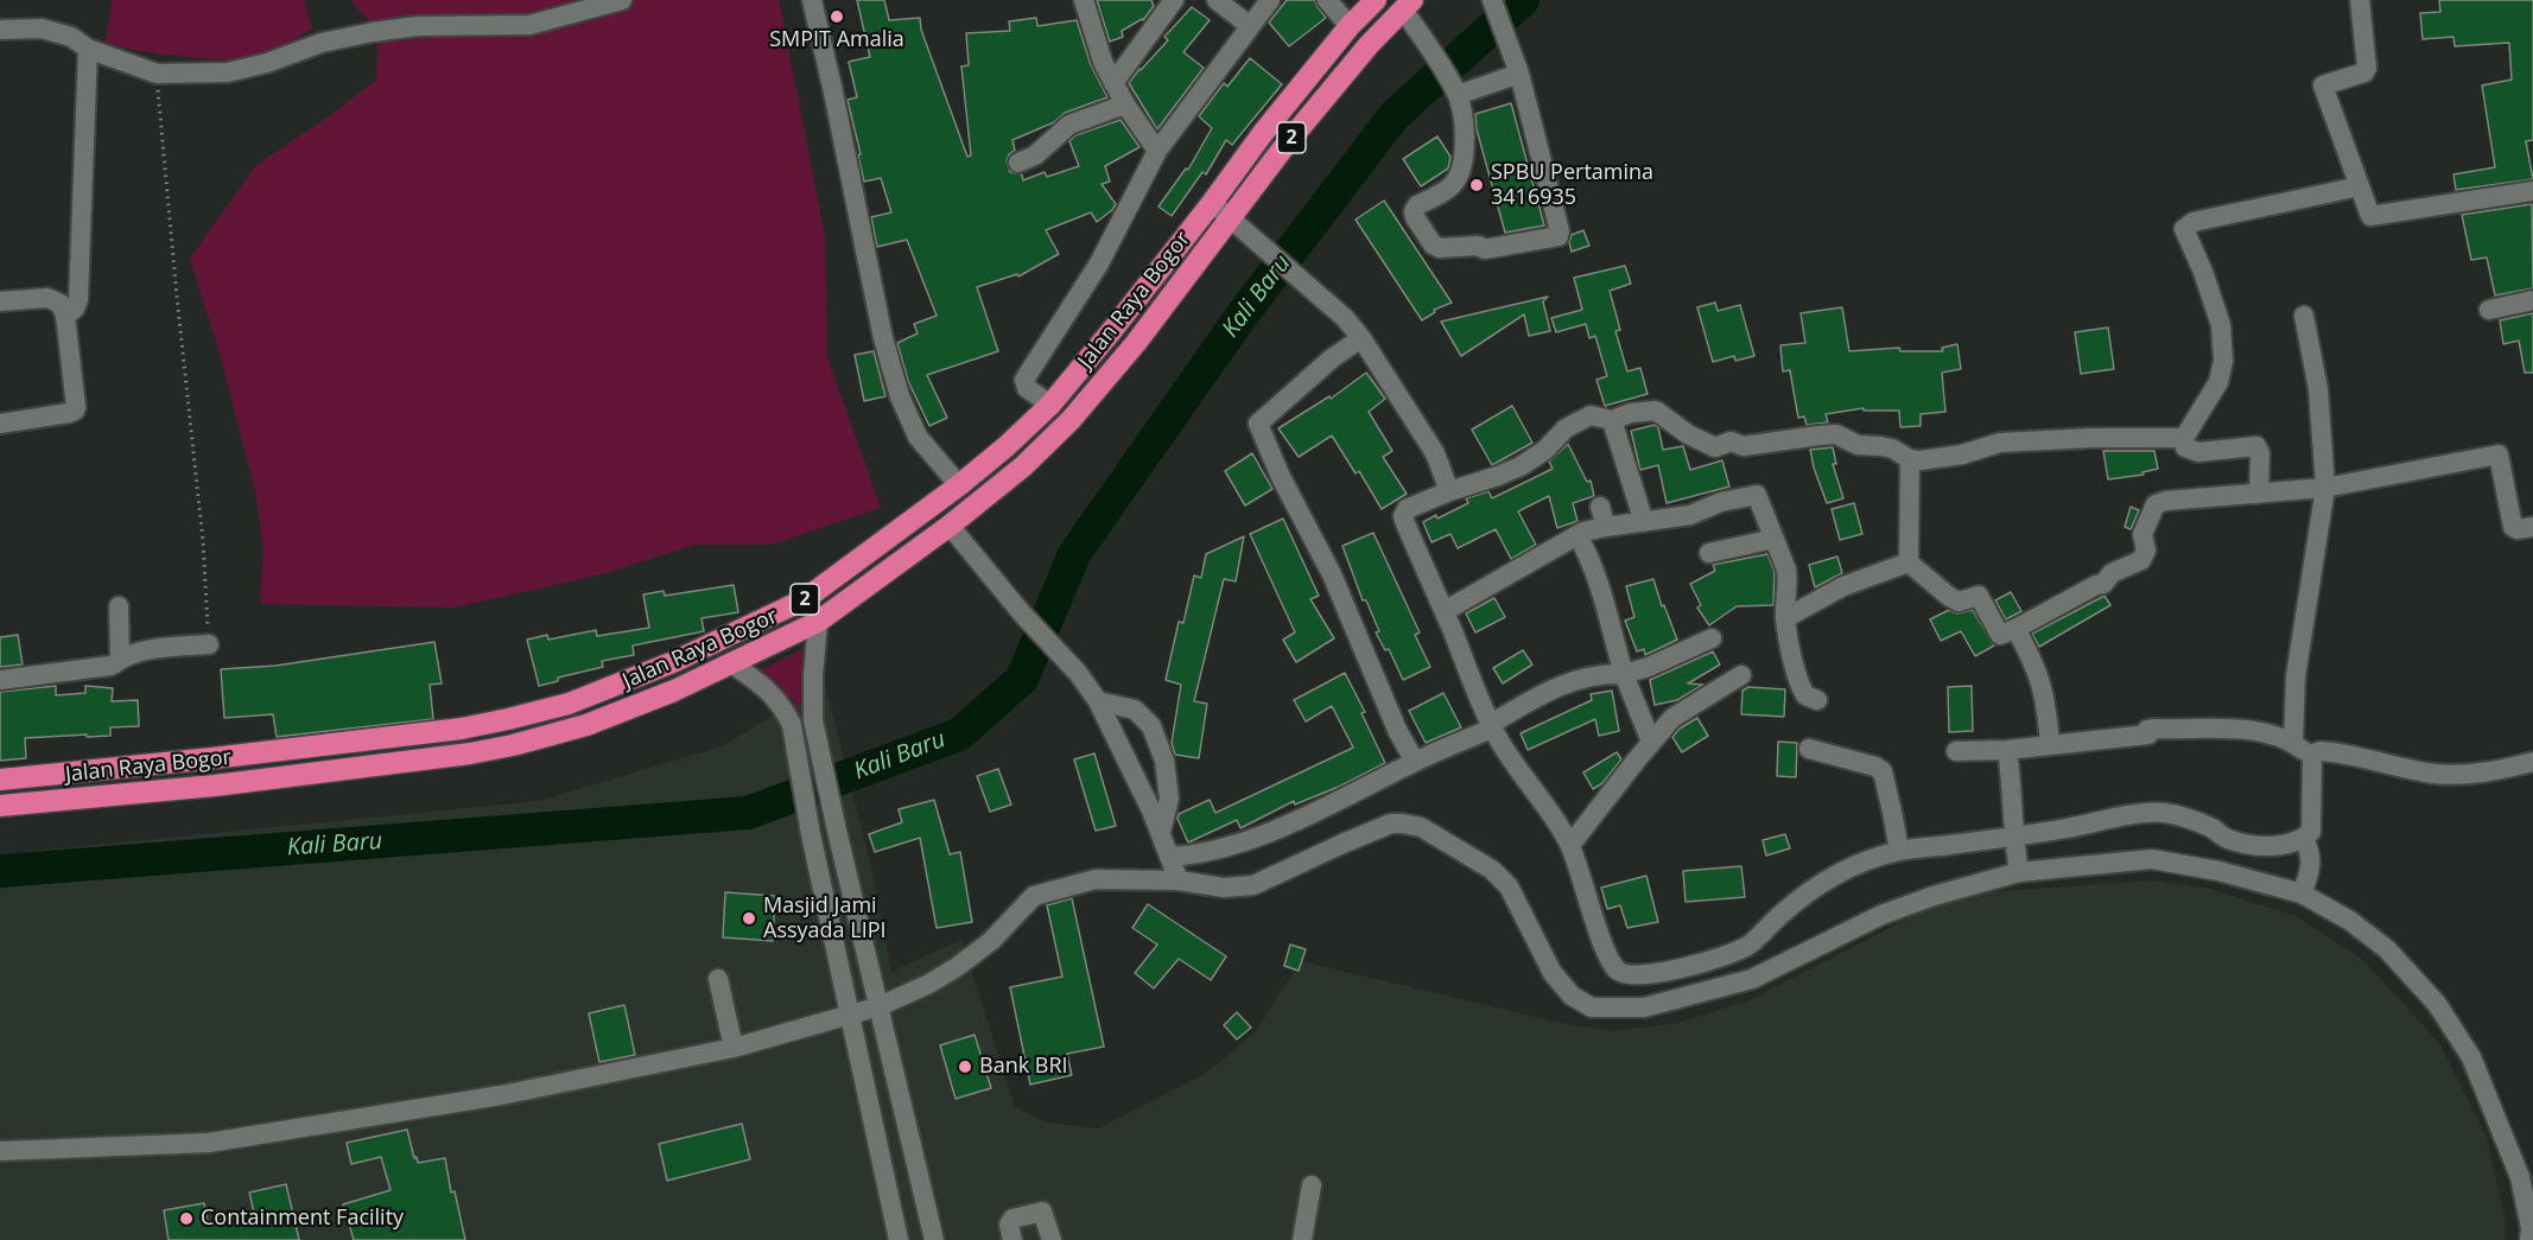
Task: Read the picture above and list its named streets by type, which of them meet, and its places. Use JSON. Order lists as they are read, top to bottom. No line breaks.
{"streets":{"highway":["2","Jalan Raya Bogor"]},"water":["Kali Baru"],"places":["SMPIT Amalia","SPBU Pertamina 3416935","Masjid Jami Assyada LIPI","Bank BRI","Containment Facility"]}
